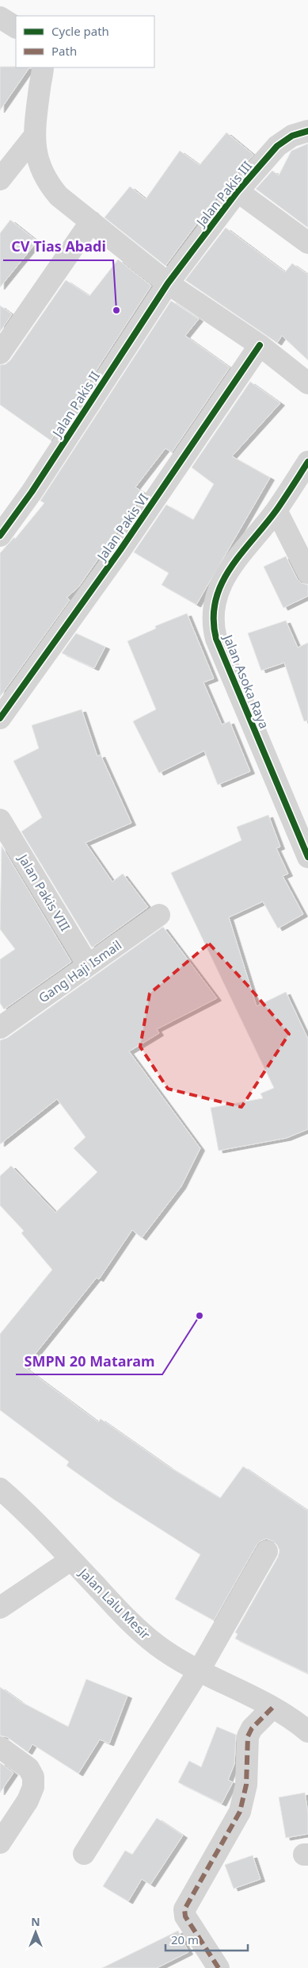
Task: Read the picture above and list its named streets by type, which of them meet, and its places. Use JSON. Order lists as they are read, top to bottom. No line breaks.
{"streets":{"street":["Jalan Pakis III","Jalan Pakis II","Jalan Pakis VI","Jalan Asoka Raya","Jalan Pakis VIII","Gang Haji Ismail","Jalan Lalu Mesir"]},"crossings":[["Jalan Pakis III","Jalan Pakis II"],["Jalan Pakis VIII","Gang Haji Ismail"]],"places":["CV Tias Abadi","SMPN 20 Mataram"],"legend":["Cycle path","Path"],"scale_bar":"20 m","north":"top"}
